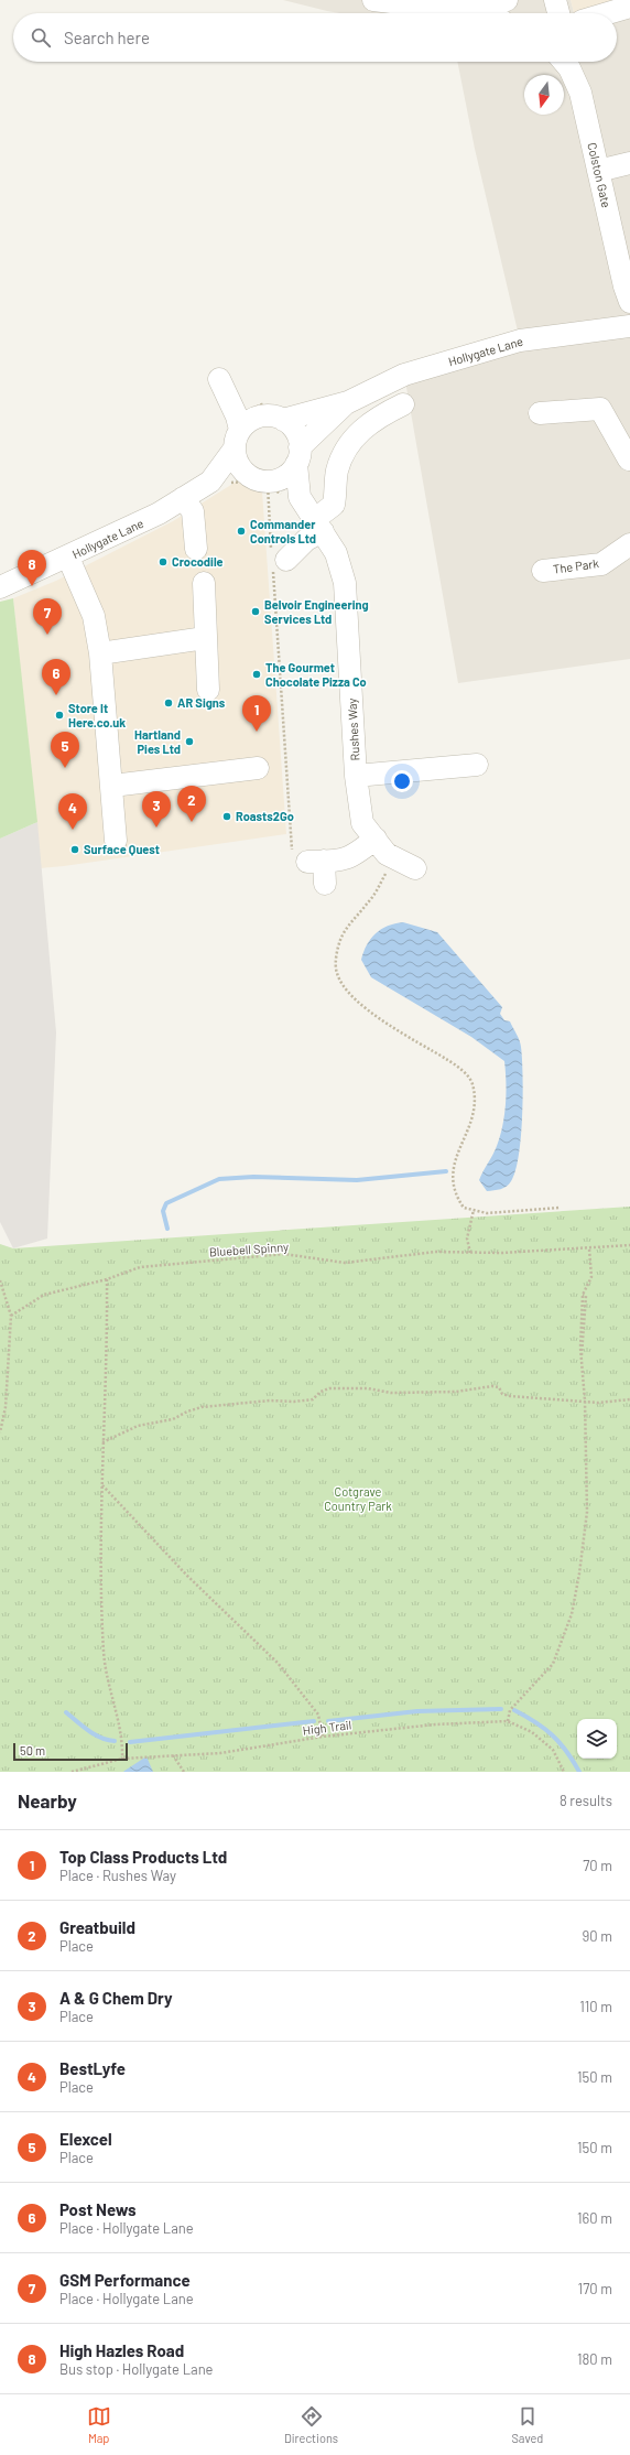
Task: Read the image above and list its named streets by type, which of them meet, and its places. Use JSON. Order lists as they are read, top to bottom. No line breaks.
{"streets":{"street":["Colston Gate","Hollygate Lane","The Park","Rushes Way"],"path":["Bluebell Spinny","High Trail"]},"parks":["Cotgrave Country Park"],"places":["Commander Controls Ltd","Crocodile","Belvoir Engineering Services Ltd","The Gourmet Chocolate Pizza Co","AR Signs","Store It Here.co.uk","Hartland Pies Ltd","Roasts2Go","Surface Quest"],"scale_bar":"50 m","north":"bottom","page":{"search":"Search here","pins":["8","7","6","1","5","2","3","4"],"scale":"50 m","heading":["Nearby","8 results"],"list":[{"mark":"1","name":"Top Class Products Ltd","note":"Place · Rushes Way","value":"70 m"},{"mark":"2","name":"Greatbuild","note":"Place","value":"90 m"},{"mark":"3","name":"A & G Chem Dry","note":"Place","value":"110 m"},{"mark":"4","name":"BestLyfe","note":"Place","value":"150 m"},{"mark":"5","name":"Elexcel","note":"Place","value":"150 m"},{"mark":"6","name":"Post News","note":"Place · Hollygate Lane","value":"160 m"},{"mark":"7","name":"GSM Performance","note":"Place · Hollygate Lane","value":"170 m"},{"mark":"8","name":"High Hazles Road","note":"Bus stop · Hollygate Lane","value":"180 m"}],"nav":["Map","Directions","Saved"]}}
